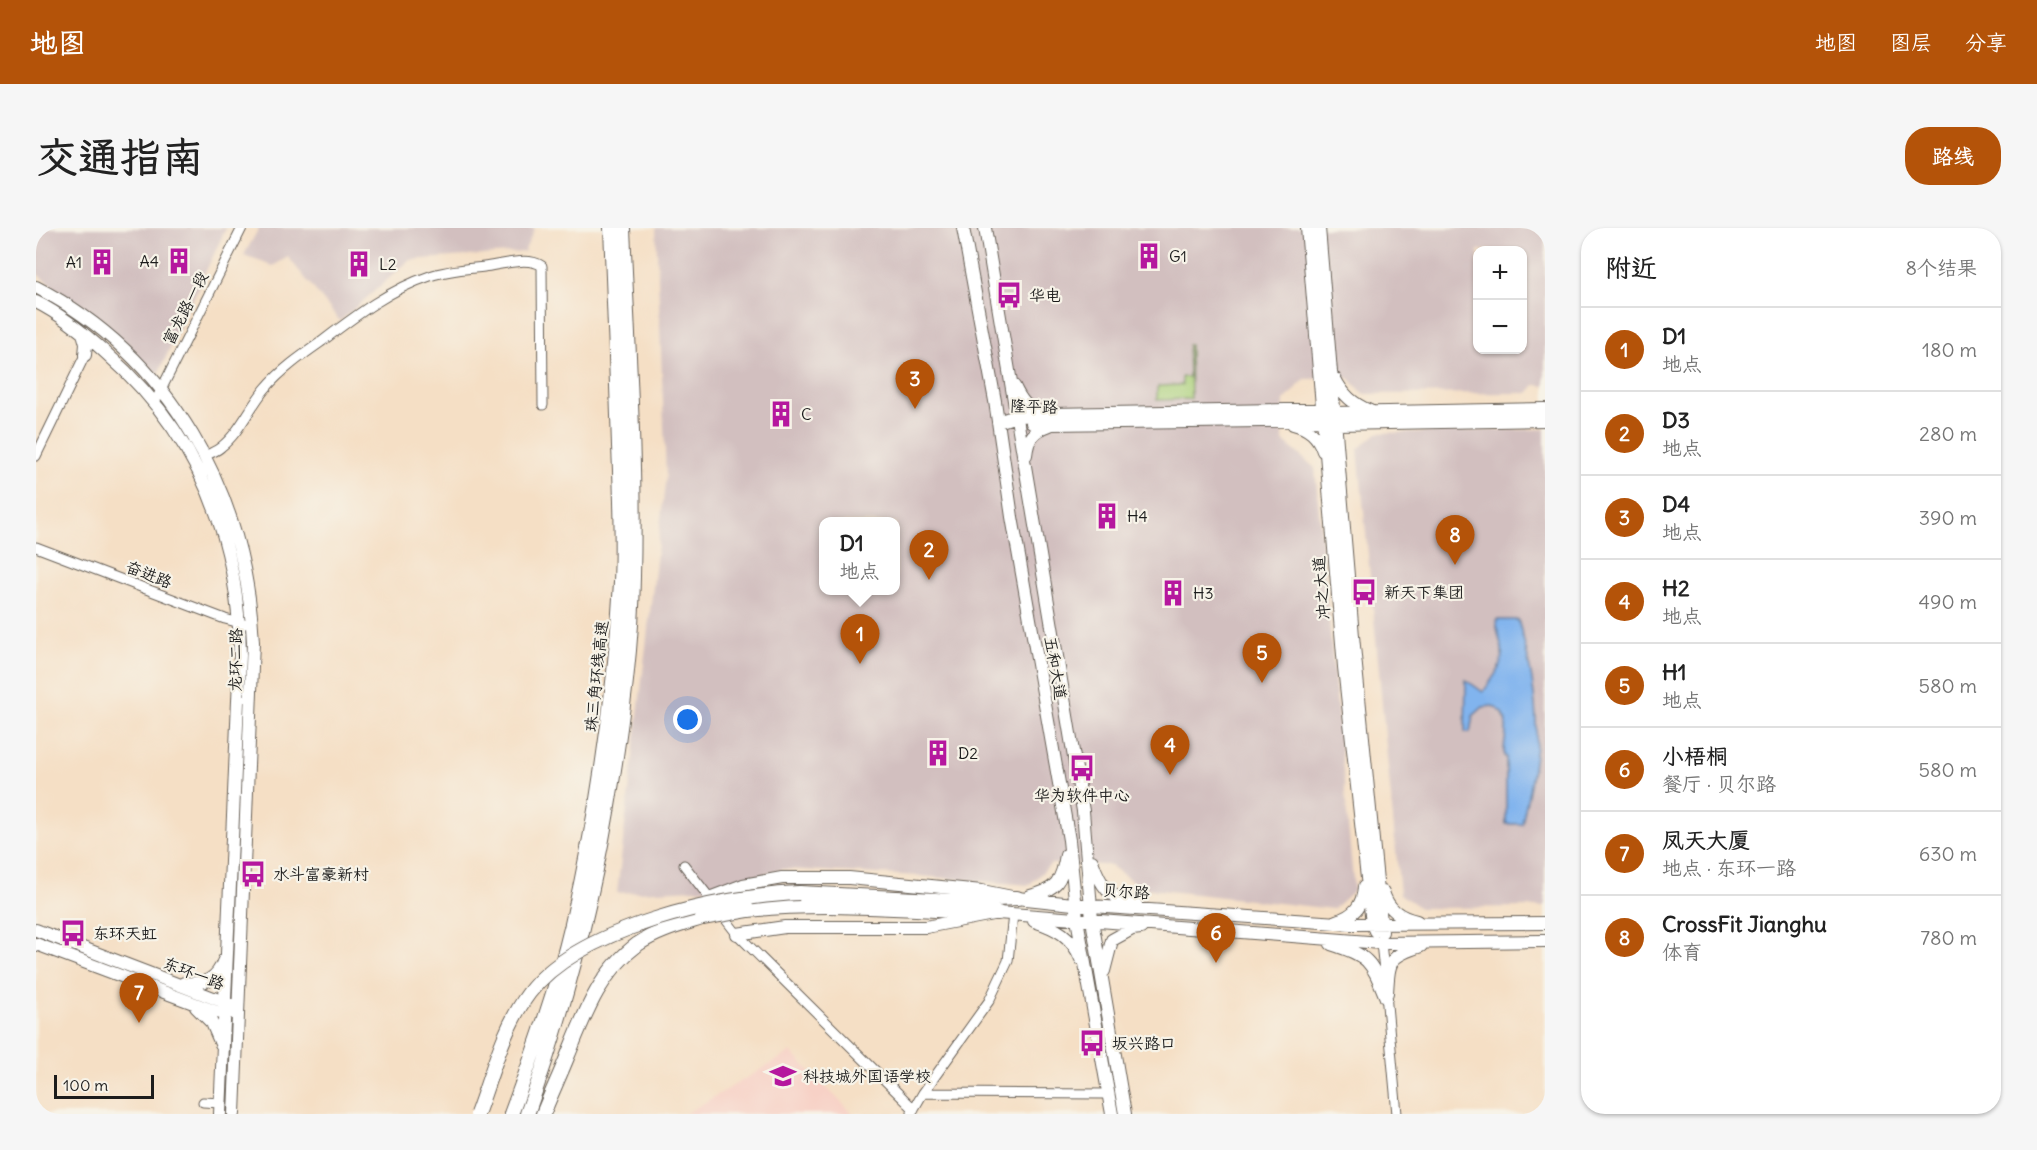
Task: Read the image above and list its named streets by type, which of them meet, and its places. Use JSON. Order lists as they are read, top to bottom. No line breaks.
{"streets":{"highway":["珠三角环线高速"],"main road":["隆平路","冲之大道","龙环二路","五和大道","贝尔路","东环一路"],"street":["富龙路一段","奋进路"]},"crossings":[["富龙路一段","龙环二路"],["隆平路","冲之大道"],["隆平路","五和大道"],["奋进路","龙环二路"],["冲之大道","贝尔路"],["龙环二路","东环一路"],["五和大道","贝尔路"]],"places":{"building":["G1","A4","A1","L2","C","H4","H3","D2"],"bus stop":["华电","新天下集团","华为软件中心","水斗富豪新村","东环天虹","坂兴路口"],"school or university":["科技城外国语学校"]},"scale_bar":"100 m","page":{"header":"地图","nav":["地图","图层","分享"],"buttons":"路线","title":"交通指南","heading":["附近","8个结果"],"map_buttons":["+","−"],"list":[{"mark":"1","name":"D1","note":"地点","value":"180 m"},{"mark":"2","name":"D3","note":"地点","value":"280 m"},{"mark":"3","name":"D4","note":"地点","value":"390 m"},{"mark":"4","name":"H2","note":"地点","value":"490 m"},{"mark":"5","name":"H1","note":"地点","value":"580 m"},{"mark":"6","name":"小梧桐","note":"餐厅 · 贝尔路","value":"580 m"},{"mark":"7","name":"凤天大厦","note":"地点 · 东环一路","value":"630 m"},{"mark":"8","name":"CrossFit Jianghu","note":"体育","value":"780 m"}],"pins":["3","8","2","1","5","4","6","7"],"popup":["D1","地点"],"scale":"100 m"}}
